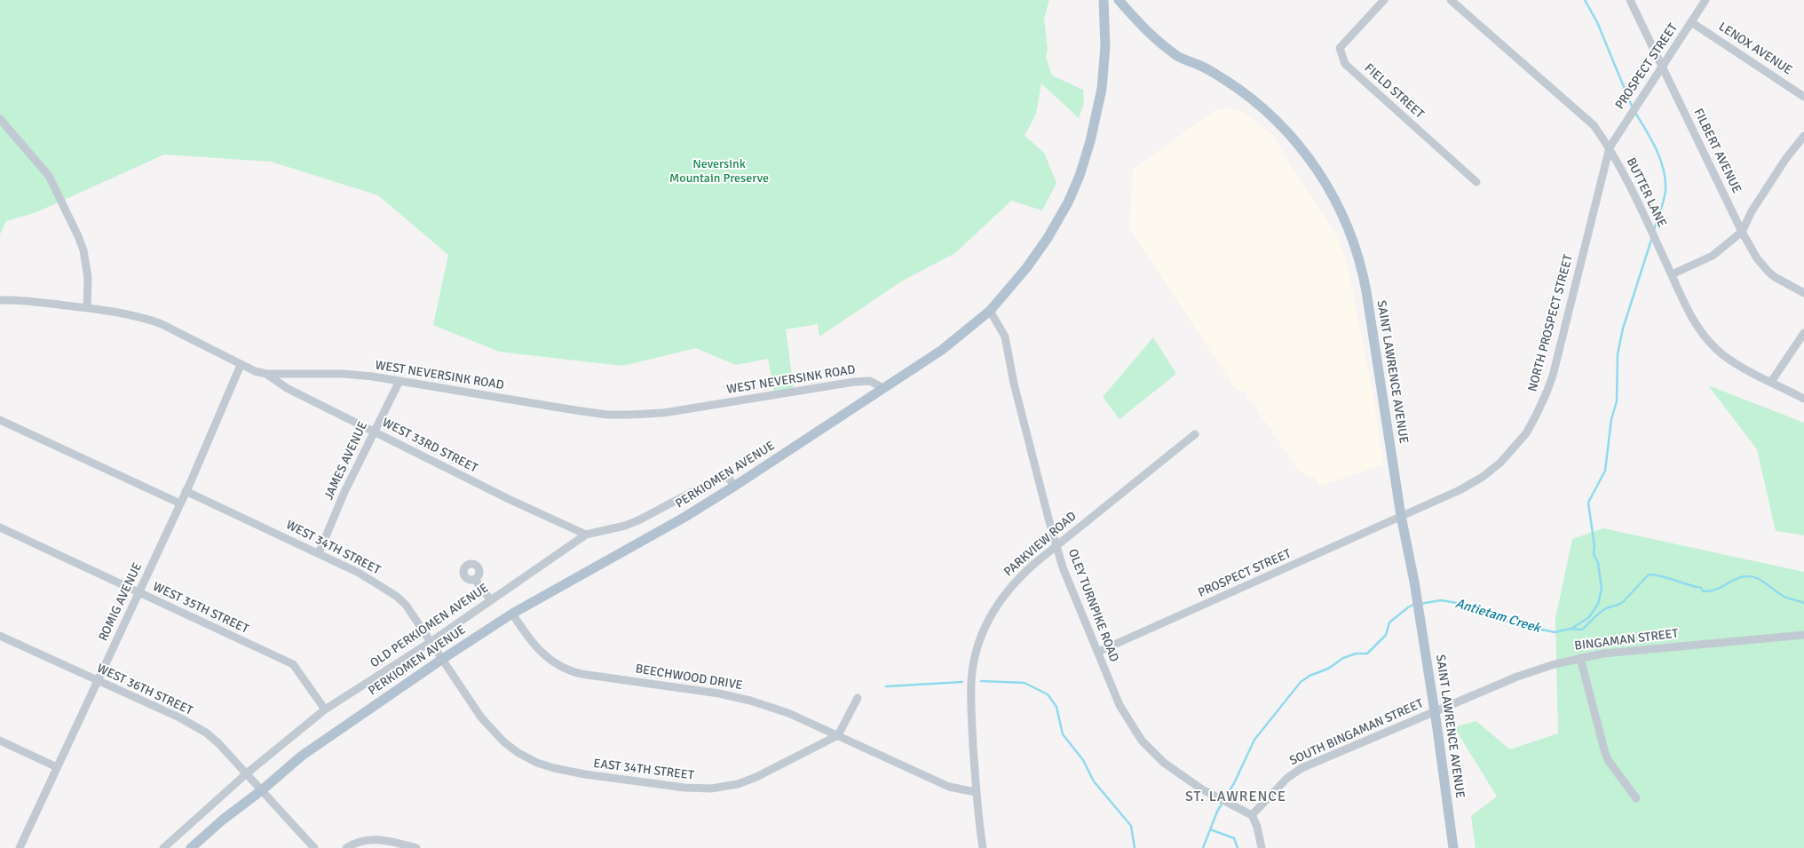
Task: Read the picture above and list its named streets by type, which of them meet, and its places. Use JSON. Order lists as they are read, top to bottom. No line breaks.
{"streets":{"main road":["SAINT LAWRENCE AVENUE","PERKIOMEN AVENUE"],"street":["LENOX AVENUE","PROSPECT STREET","FIELD STREET","FILBERT AVENUE","BUTTER LANE","NORTH PROSPECT STREET","WEST NEVERSINK ROAD","WEST 33RD STREET","JAMES AVENUE","PARKVIEW ROAD","WEST 34TH STREET","ROMIG AVENUE","OLEY TURNPIKE ROAD","WEST 35TH STREET","OLD PERKIOMEN AVENUE","BINGAMAN STREET","BEECHWOOD DRIVE","WEST 36TH STREET","SOUTH BINGAMAN STREET","EAST 34TH STREET"]},"crossings":[["LENOX AVENUE","PROSPECT STREET"],["PROSPECT STREET","FILBERT AVENUE"],["PROSPECT STREET","BUTTER LANE"],["PROSPECT STREET","NORTH PROSPECT STREET"],["PROSPECT STREET","SAINT LAWRENCE AVENUE"],["PROSPECT STREET","OLEY TURNPIKE ROAD"],["BUTTER LANE","NORTH PROSPECT STREET"],["NORTH PROSPECT STREET","SAINT LAWRENCE AVENUE"],["SAINT LAWRENCE AVENUE","BINGAMAN STREET"],["SAINT LAWRENCE AVENUE","SOUTH BINGAMAN STREET"],["WEST NEVERSINK ROAD","WEST 33RD STREET"],["WEST NEVERSINK ROAD","JAMES AVENUE"],["WEST NEVERSINK ROAD","PERKIOMEN AVENUE"],["WEST NEVERSINK ROAD","ROMIG AVENUE"],["WEST 33RD STREET","JAMES AVENUE"],["WEST 33RD STREET","OLD PERKIOMEN AVENUE"],["JAMES AVENUE","WEST 34TH STREET"],["PERKIOMEN AVENUE","WEST 34TH STREET"],["PERKIOMEN AVENUE","OLEY TURNPIKE ROAD"],["PERKIOMEN AVENUE","OLD PERKIOMEN AVENUE"],["PERKIOMEN AVENUE","BEECHWOOD DRIVE"],["PERKIOMEN AVENUE","WEST 36TH STREET"],["PERKIOMEN AVENUE","EAST 34TH STREET"],["PARKVIEW ROAD","OLEY TURNPIKE ROAD"],["PARKVIEW ROAD","BEECHWOOD DRIVE"],["WEST 34TH STREET","ROMIG AVENUE"],["WEST 34TH STREET","OLD PERKIOMEN AVENUE"],["WEST 34TH STREET","EAST 34TH STREET"],["ROMIG AVENUE","WEST 35TH STREET"],["ROMIG AVENUE","WEST 36TH STREET"],["OLEY TURNPIKE ROAD","SOUTH BINGAMAN STREET"],["WEST 35TH STREET","OLD PERKIOMEN AVENUE"],["OLD PERKIOMEN AVENUE","WEST 36TH STREET"],["BINGAMAN STREET","SOUTH BINGAMAN STREET"],["BEECHWOOD DRIVE","EAST 34TH STREET"]],"districts":["ST. LAWRENCE"],"water":["Antietam Creek"],"parks":["Neversink Mountain Preserve"]}
